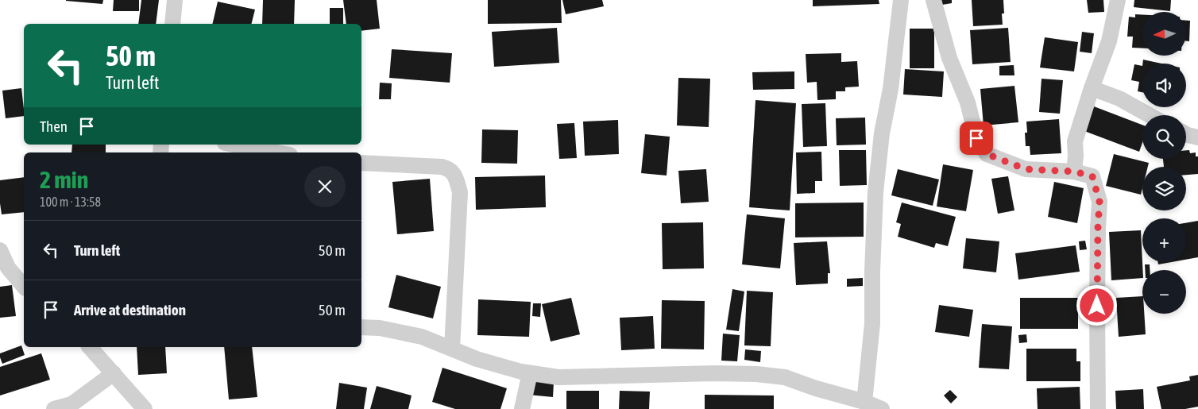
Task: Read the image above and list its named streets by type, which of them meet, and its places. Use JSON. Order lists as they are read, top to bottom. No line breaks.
{"north":"left","page":{"map_buttons":["+","−"],"turn":["50 m","Turn left"],"then":"Then","heading":["2 min","100 m · 13:58"],"list":[{"name":"Turn left","value":"50 m"},{"name":"Arrive at destination","value":"50 m"}]}}
